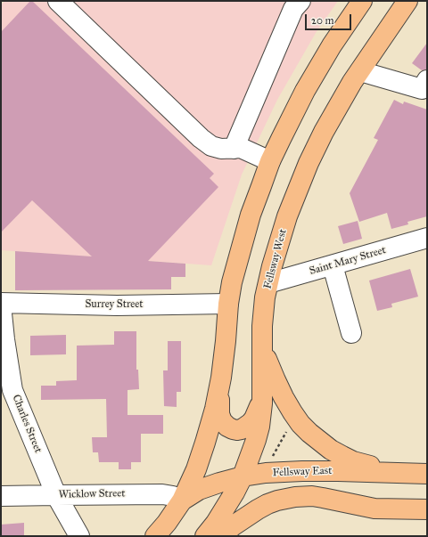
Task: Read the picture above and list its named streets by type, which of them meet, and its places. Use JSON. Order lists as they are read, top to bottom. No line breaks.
{"streets":{"main road":["Fellsway West","Fellsway East"],"street":["Saint Mary Street","Surrey Street","Charles Street","Wicklow Street"]},"crossings":[["Fellsway West","Saint Mary Street"],["Fellsway West","Fellsway East"],["Surrey Street","Charles Street"],["Charles Street","Wicklow Street"],["Fellsway East","Wicklow Street"]],"scale_bar":"20 m"}
